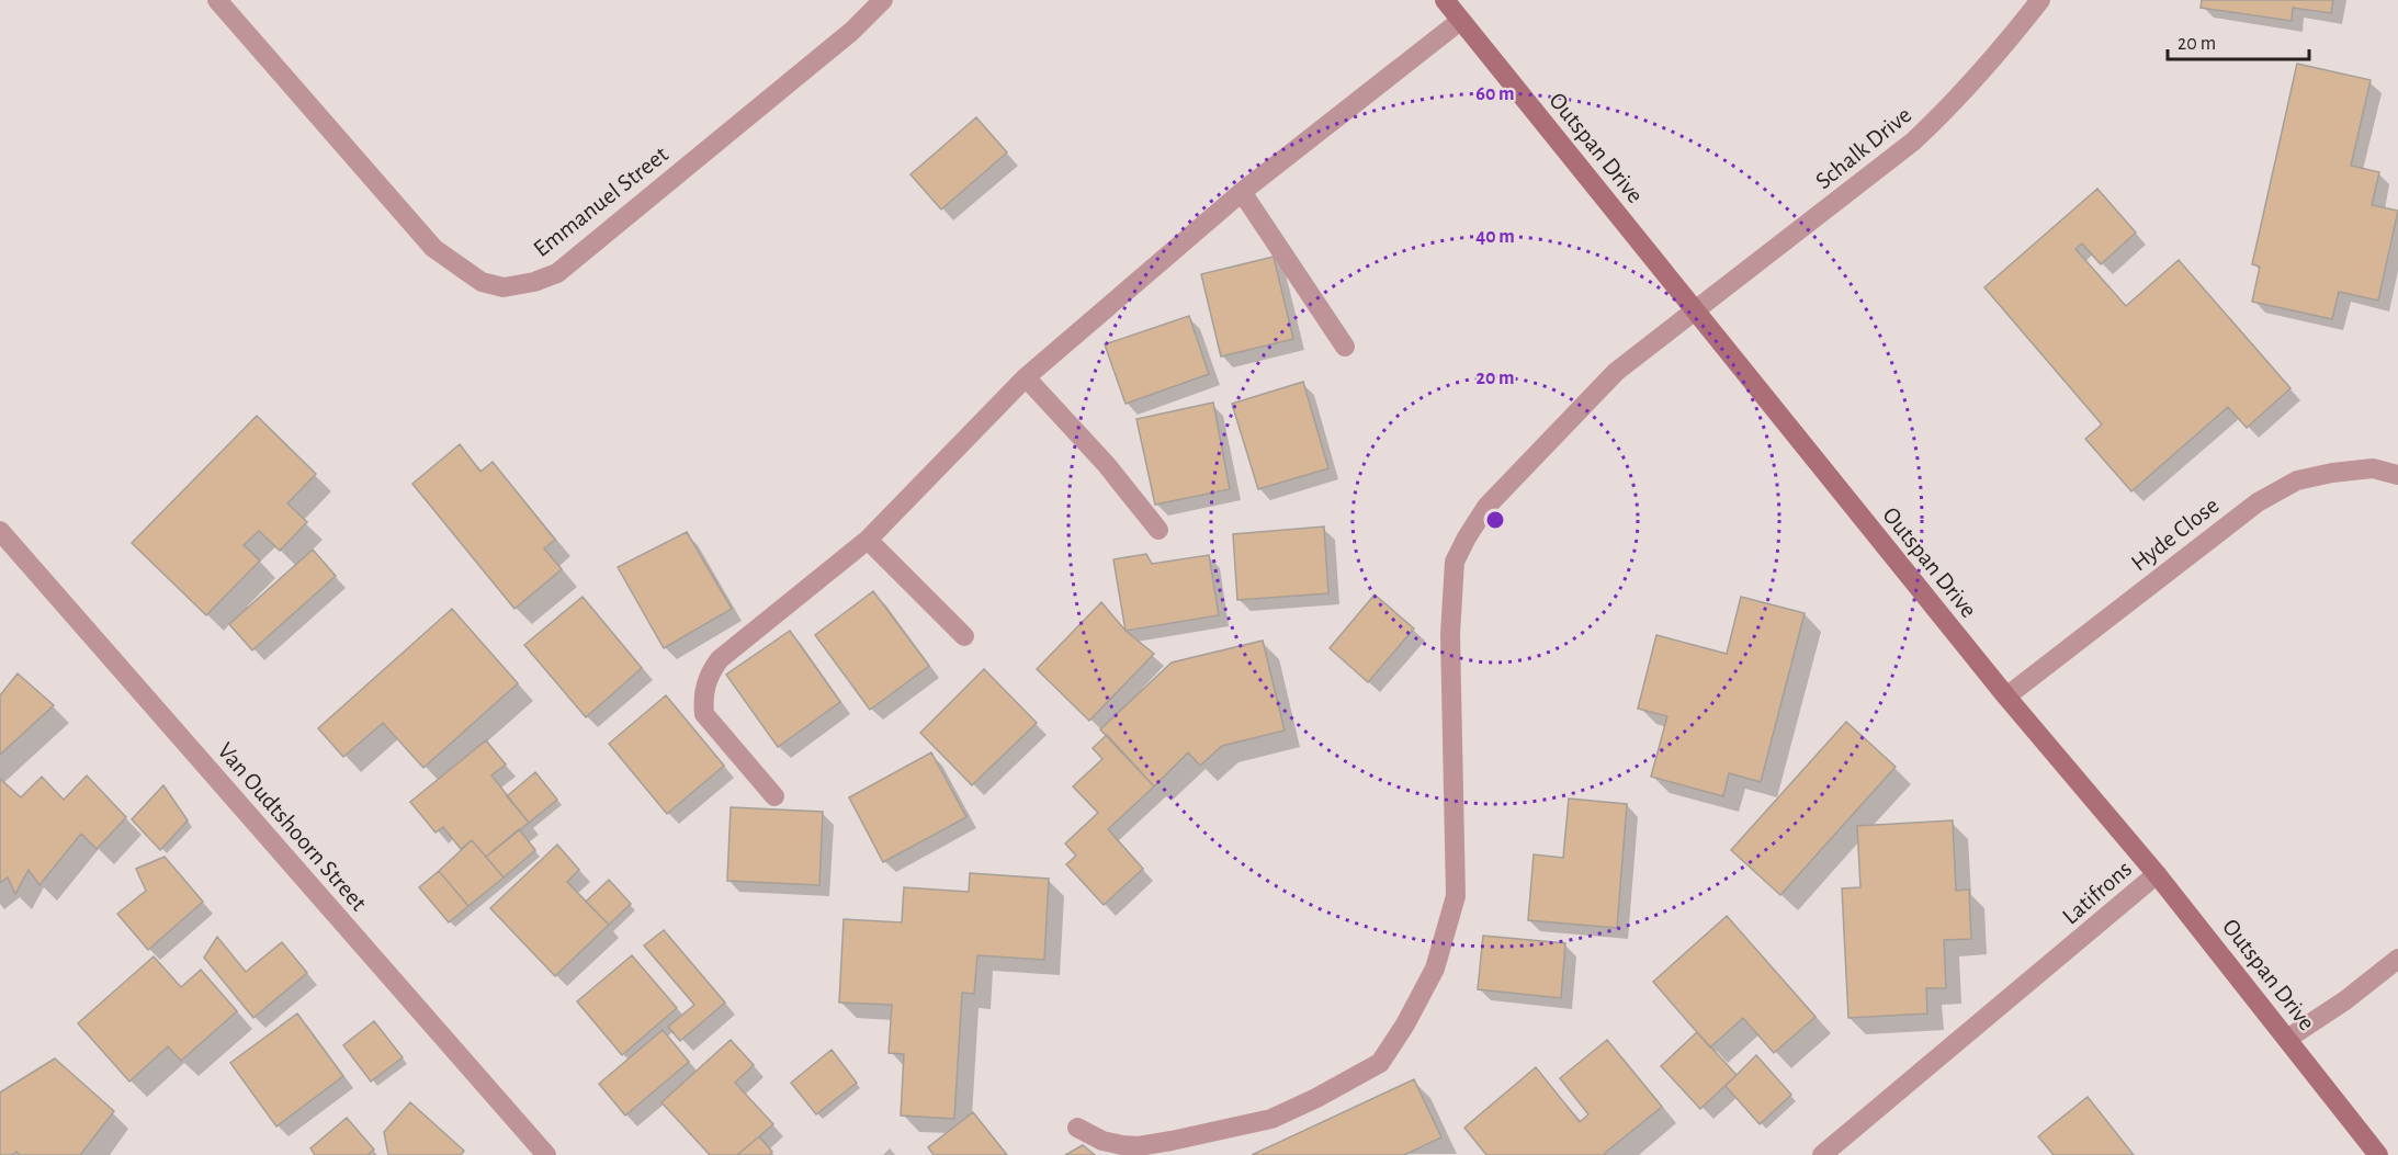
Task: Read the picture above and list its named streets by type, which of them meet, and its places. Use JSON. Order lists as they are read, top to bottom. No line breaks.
{"streets":{"street":["Outspan Drive","Schalk Drive","Emmanuel Street","Hyde Close","Van Oudtshoorn Street","Latifrons"]},"crossings":[["Outspan Drive","Schalk Drive"],["Outspan Drive","Hyde Close"],["Outspan Drive","Latifrons"]],"scale_bar":"20 m","rings":["60 m","40 m","20 m"]}
